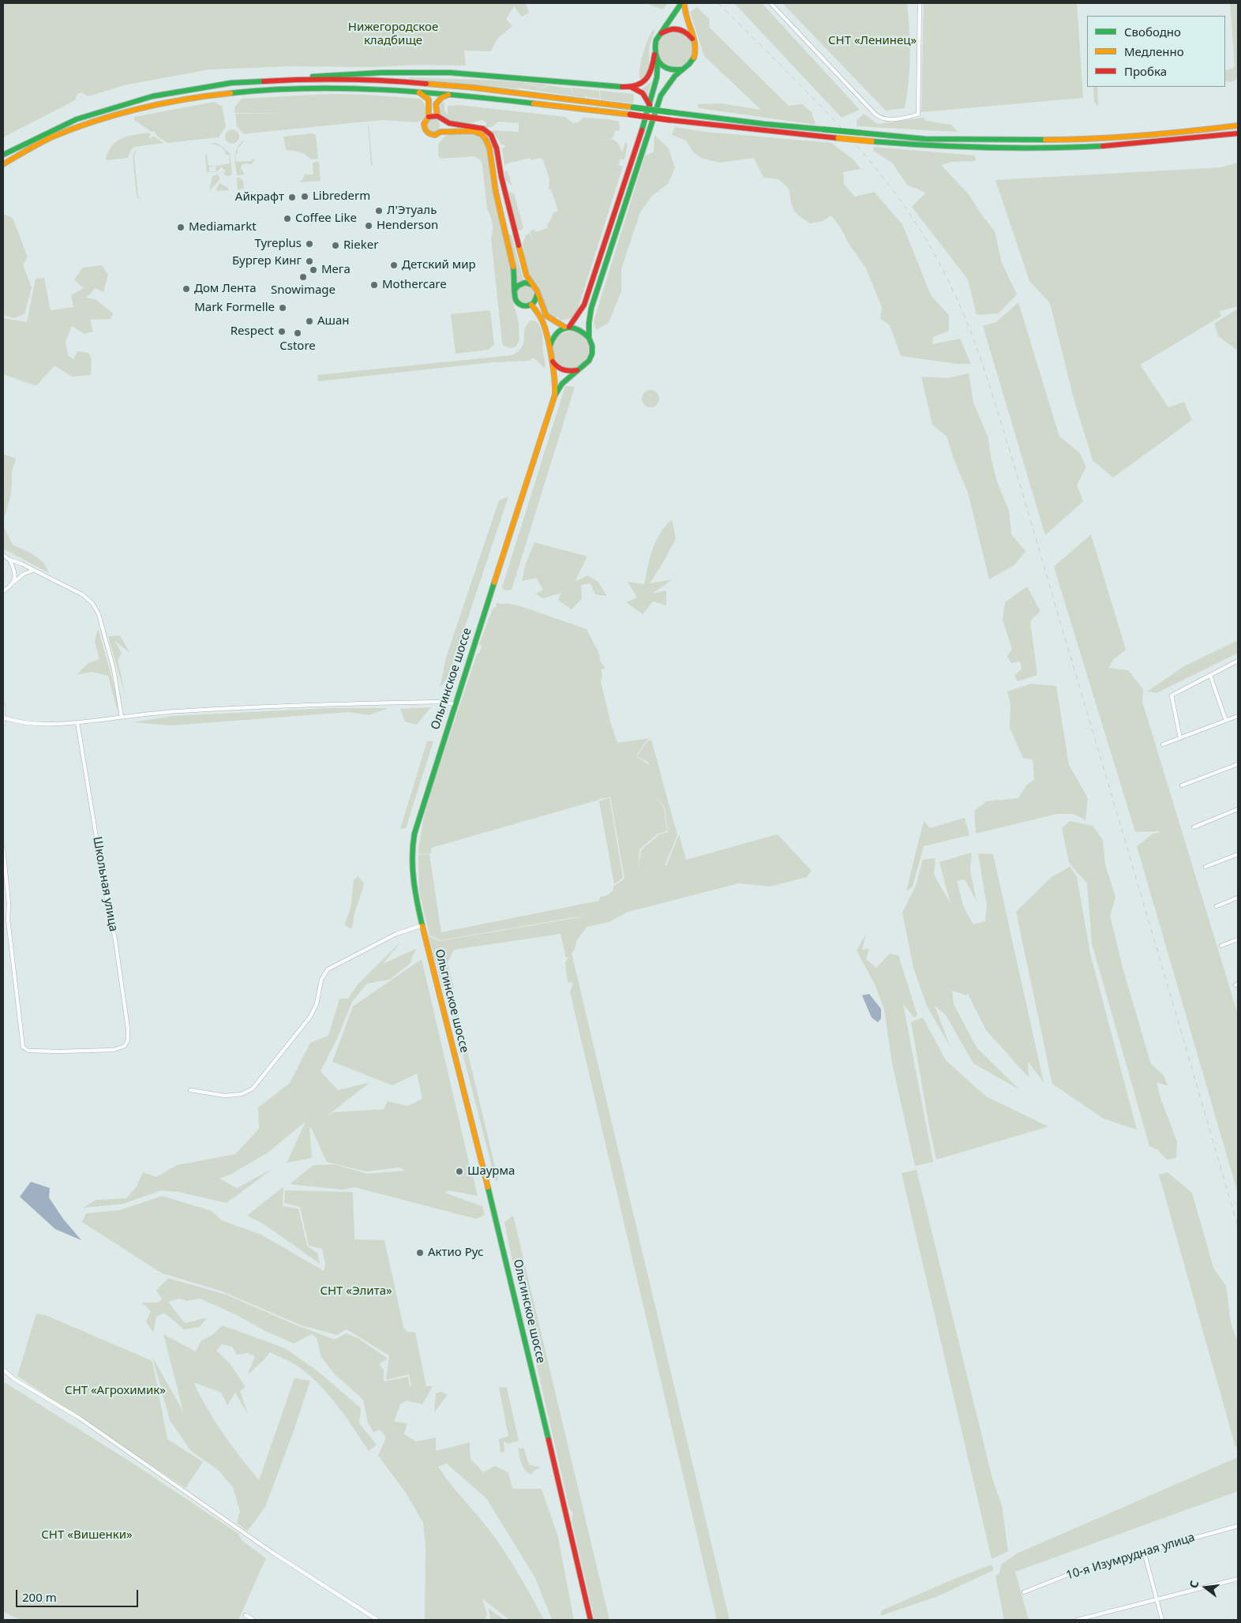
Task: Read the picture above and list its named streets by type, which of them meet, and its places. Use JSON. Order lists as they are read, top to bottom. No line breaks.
{"streets":{"main road":["Ольгинское шоссе"],"street":["Школьная улица","10-я Изумрудная улица"]},"parks":["Нижегородское кладбище","СНТ «Ленинец»","СНТ «Элита»","СНТ «Агрохимик»","СНТ «Вишенки»"],"places":["Librederm","Айкрафт","Л'Этуаль","Coffee Like","Henderson","Mediamarkt","Tyreplus","Rieker","Бургер Кинг","Детский мир","Мега","Snowimage","Mothercare","Дом Лента","Mark Formelle","Ашан","Respect","Cstore","Шаурма","Актио Рус"],"legend":["Свободно","Медленно","Пробка"],"scale_bar":"200 m","north":"left"}
